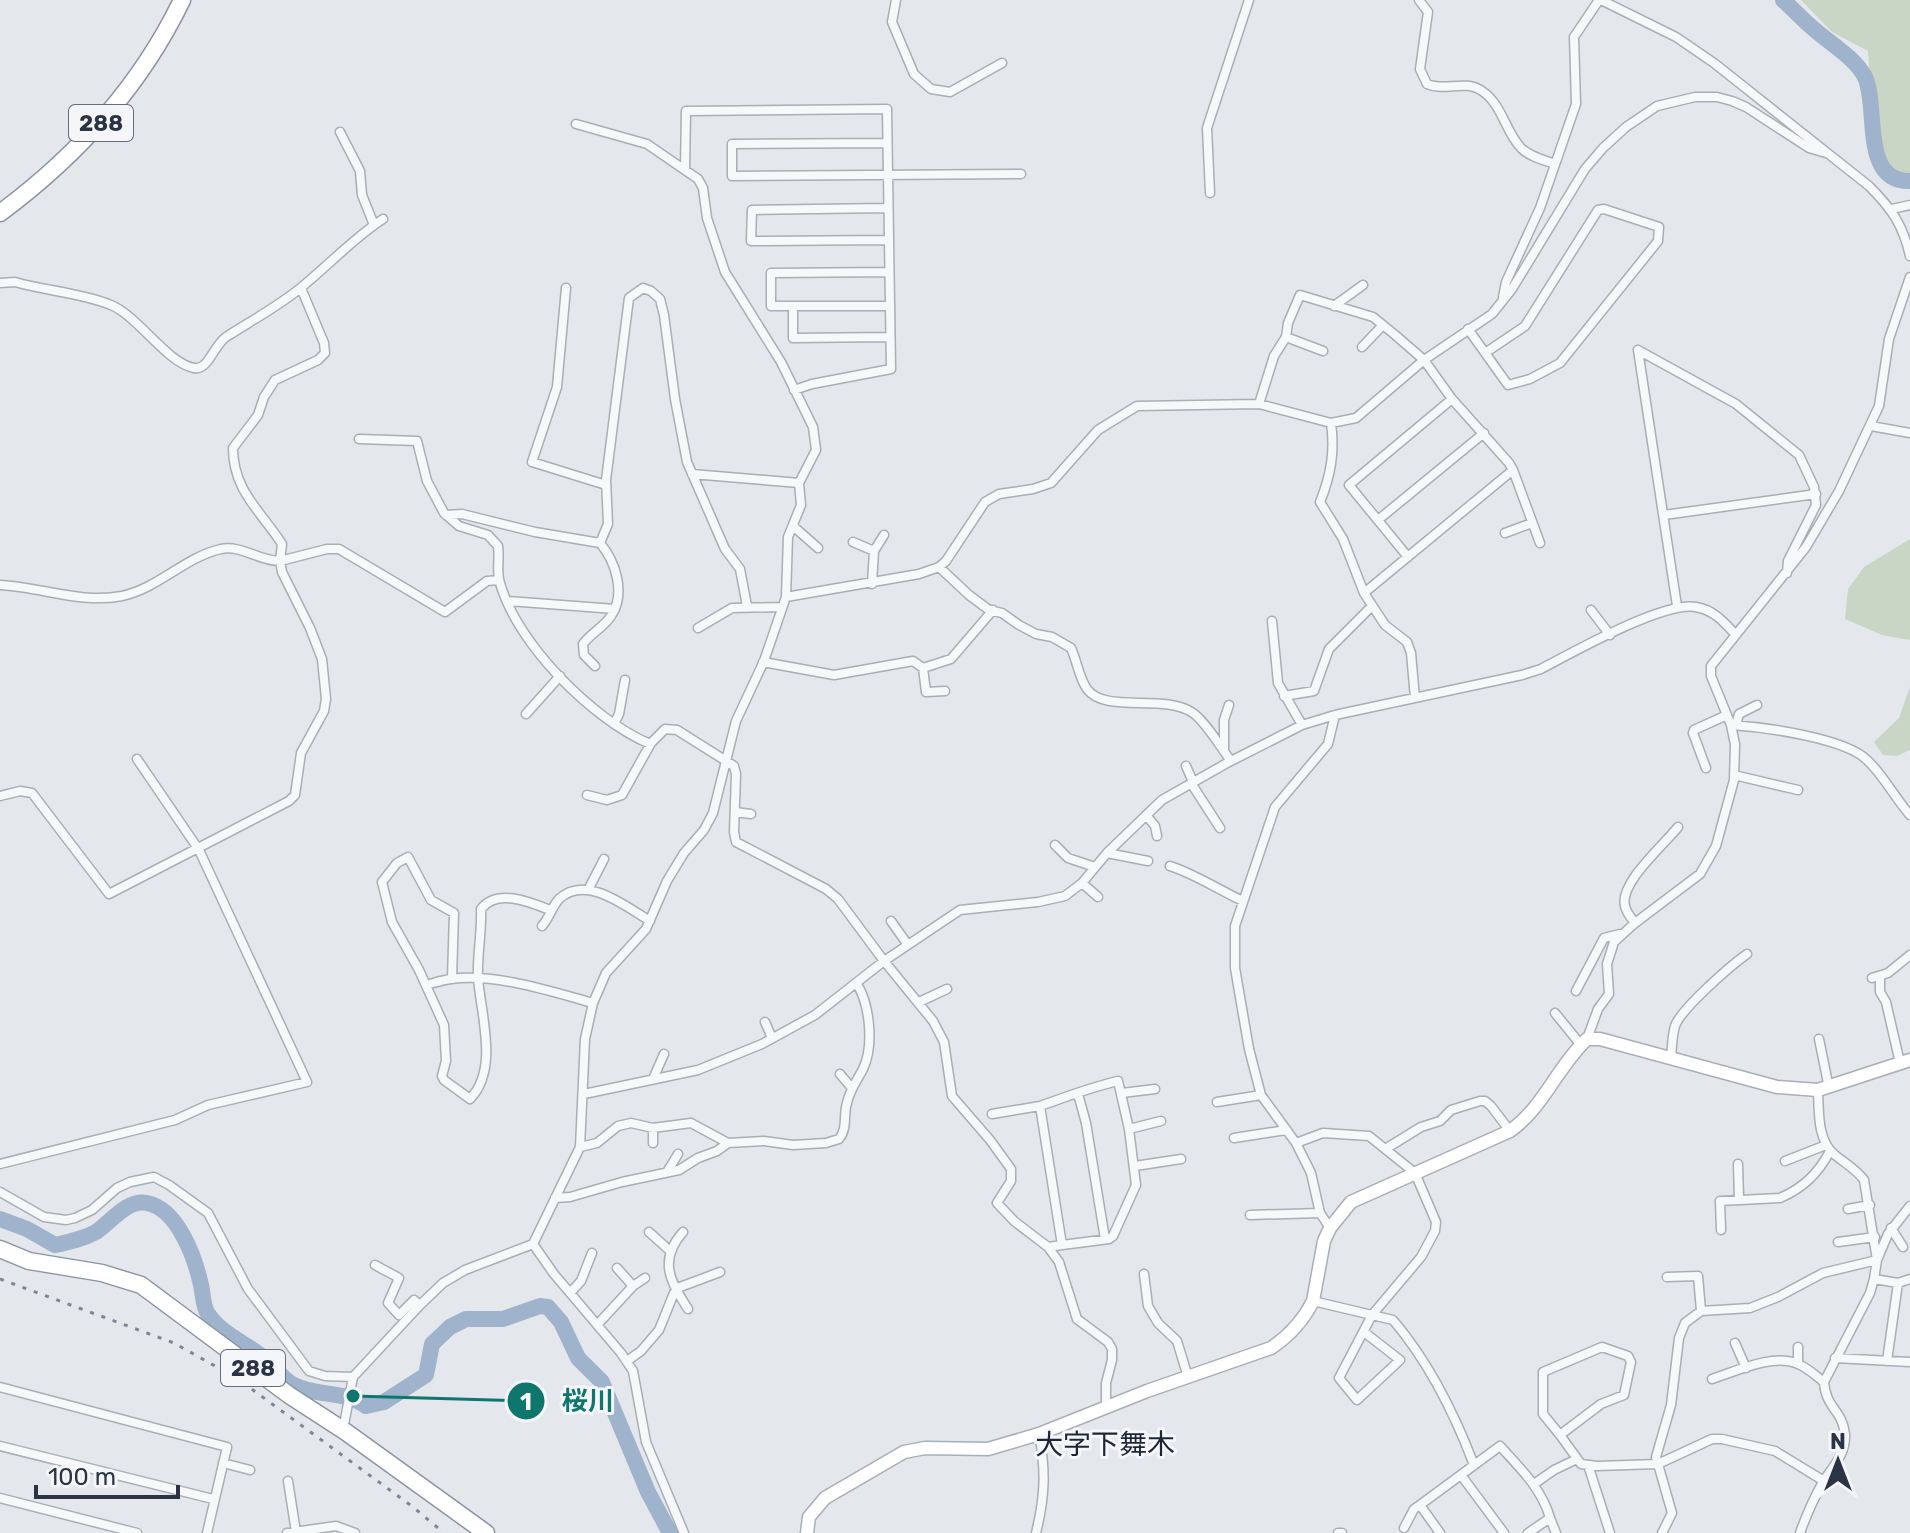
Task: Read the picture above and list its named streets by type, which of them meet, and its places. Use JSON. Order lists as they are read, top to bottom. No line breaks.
{"streets":{"highway":["288"]},"districts":["大字下舞木"],"places":["桜川"],"scale_bar":"100 m","north":"top"}
